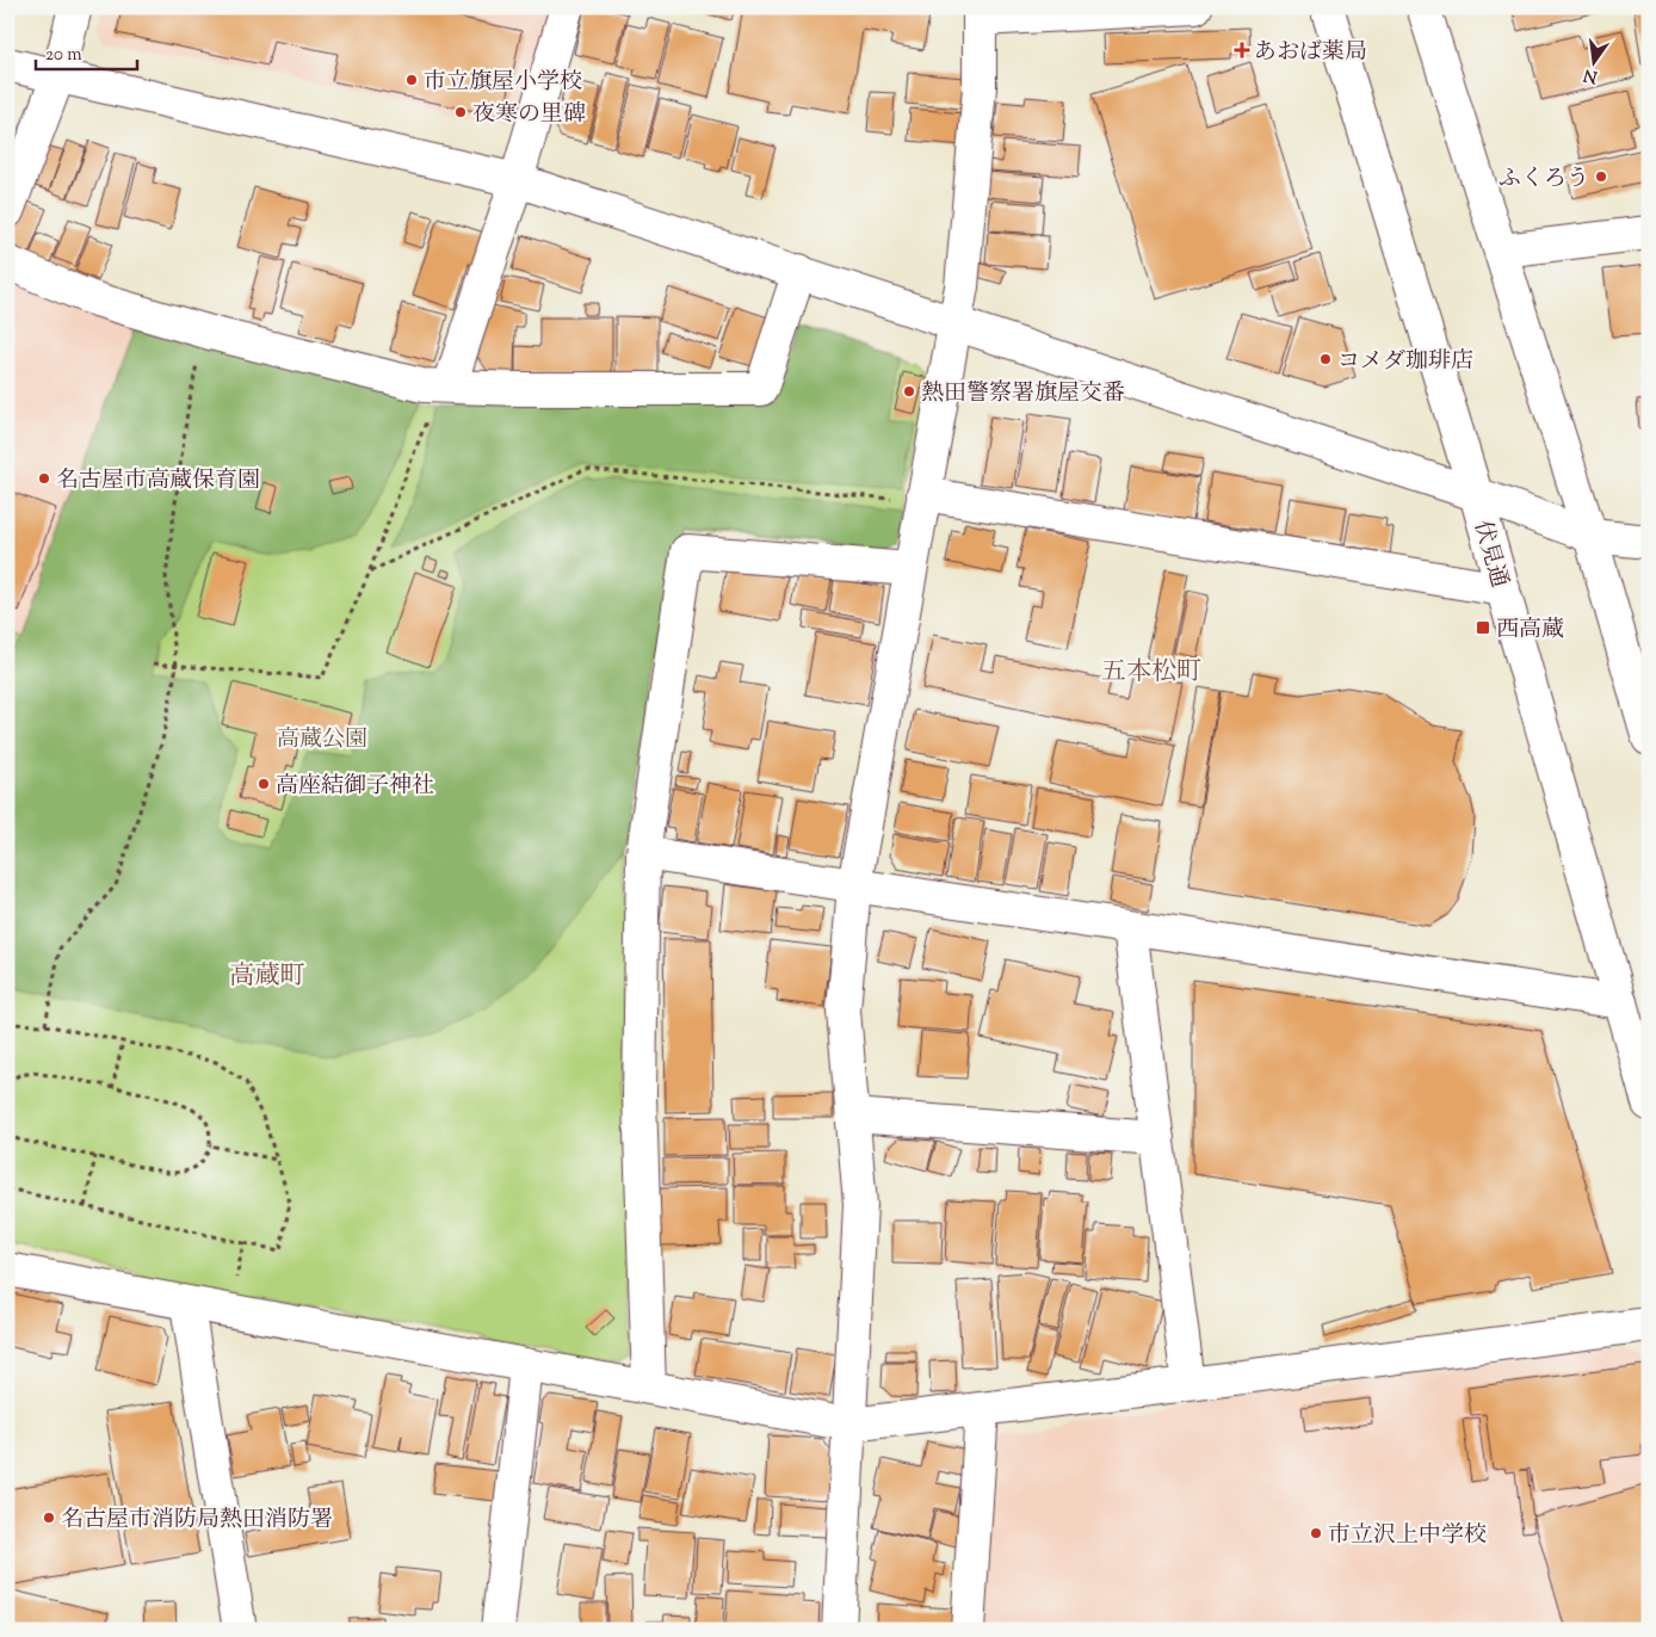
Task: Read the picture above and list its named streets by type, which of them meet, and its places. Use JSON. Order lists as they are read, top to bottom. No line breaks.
{"streets":{"main road":["伏見通"]},"districts":["五本松町","高蔵町"],"parks":["高蔵公園"],"places":{"health":["あおば薬局"],"other":["市立旗屋小学校","夜寒の里碑","ふくろう","コメダ珈琲店","熱田警察署旗屋交番","名古屋市高蔵保育園","高座結御子神社","名古屋市消防局熱田消防署","市立沢上中学校"],"transit":["西高蔵"]},"scale_bar":"20 m","north":"bottom"}
